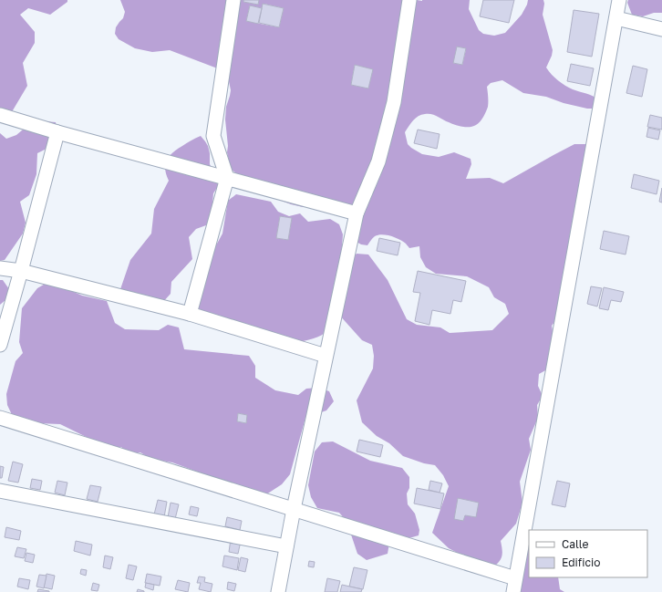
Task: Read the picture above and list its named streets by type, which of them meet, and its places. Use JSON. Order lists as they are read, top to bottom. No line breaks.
{"legend":["Calle","Edificio"]}
